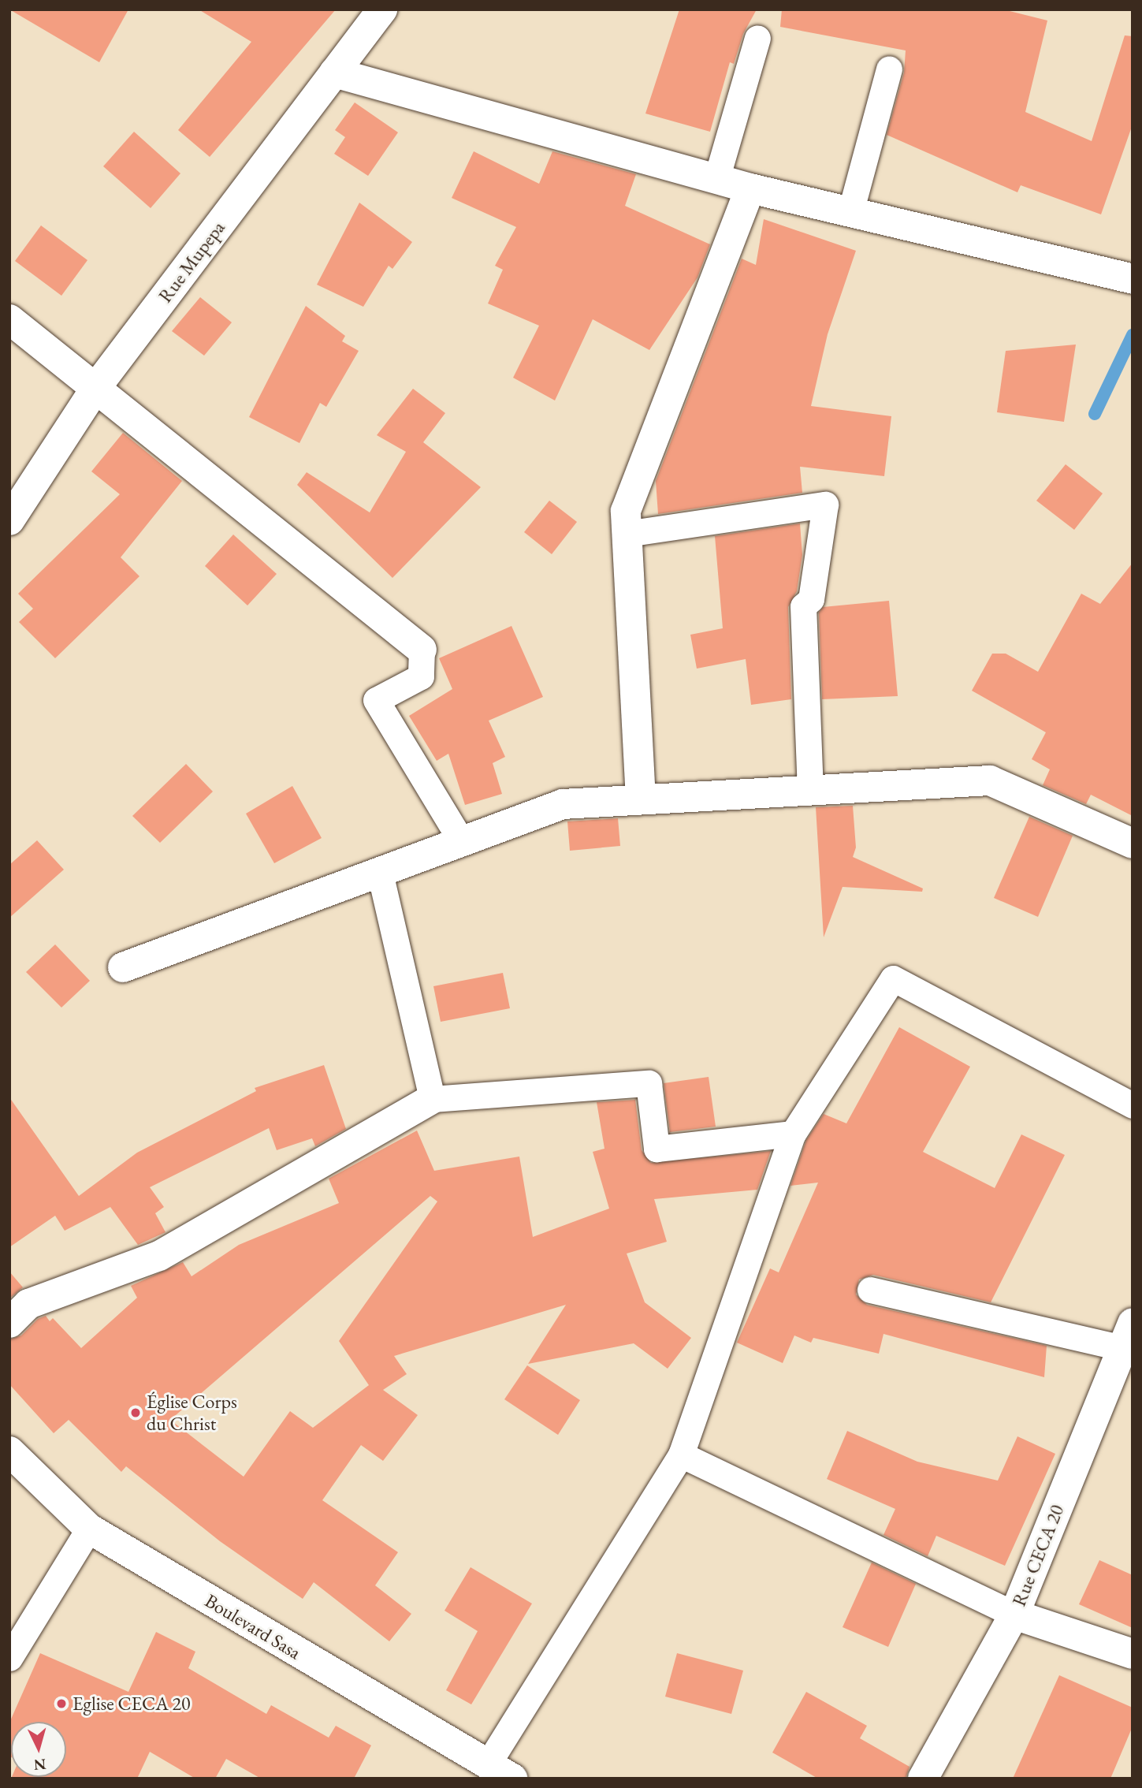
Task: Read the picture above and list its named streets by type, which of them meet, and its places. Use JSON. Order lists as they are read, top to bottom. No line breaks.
{"streets":{"street":["Rue Mupepa","Rue CECA 20","Boulevard Sasa"]},"places":["Église Corps du Christ","Eglise CECA 20"],"north":"bottom"}
